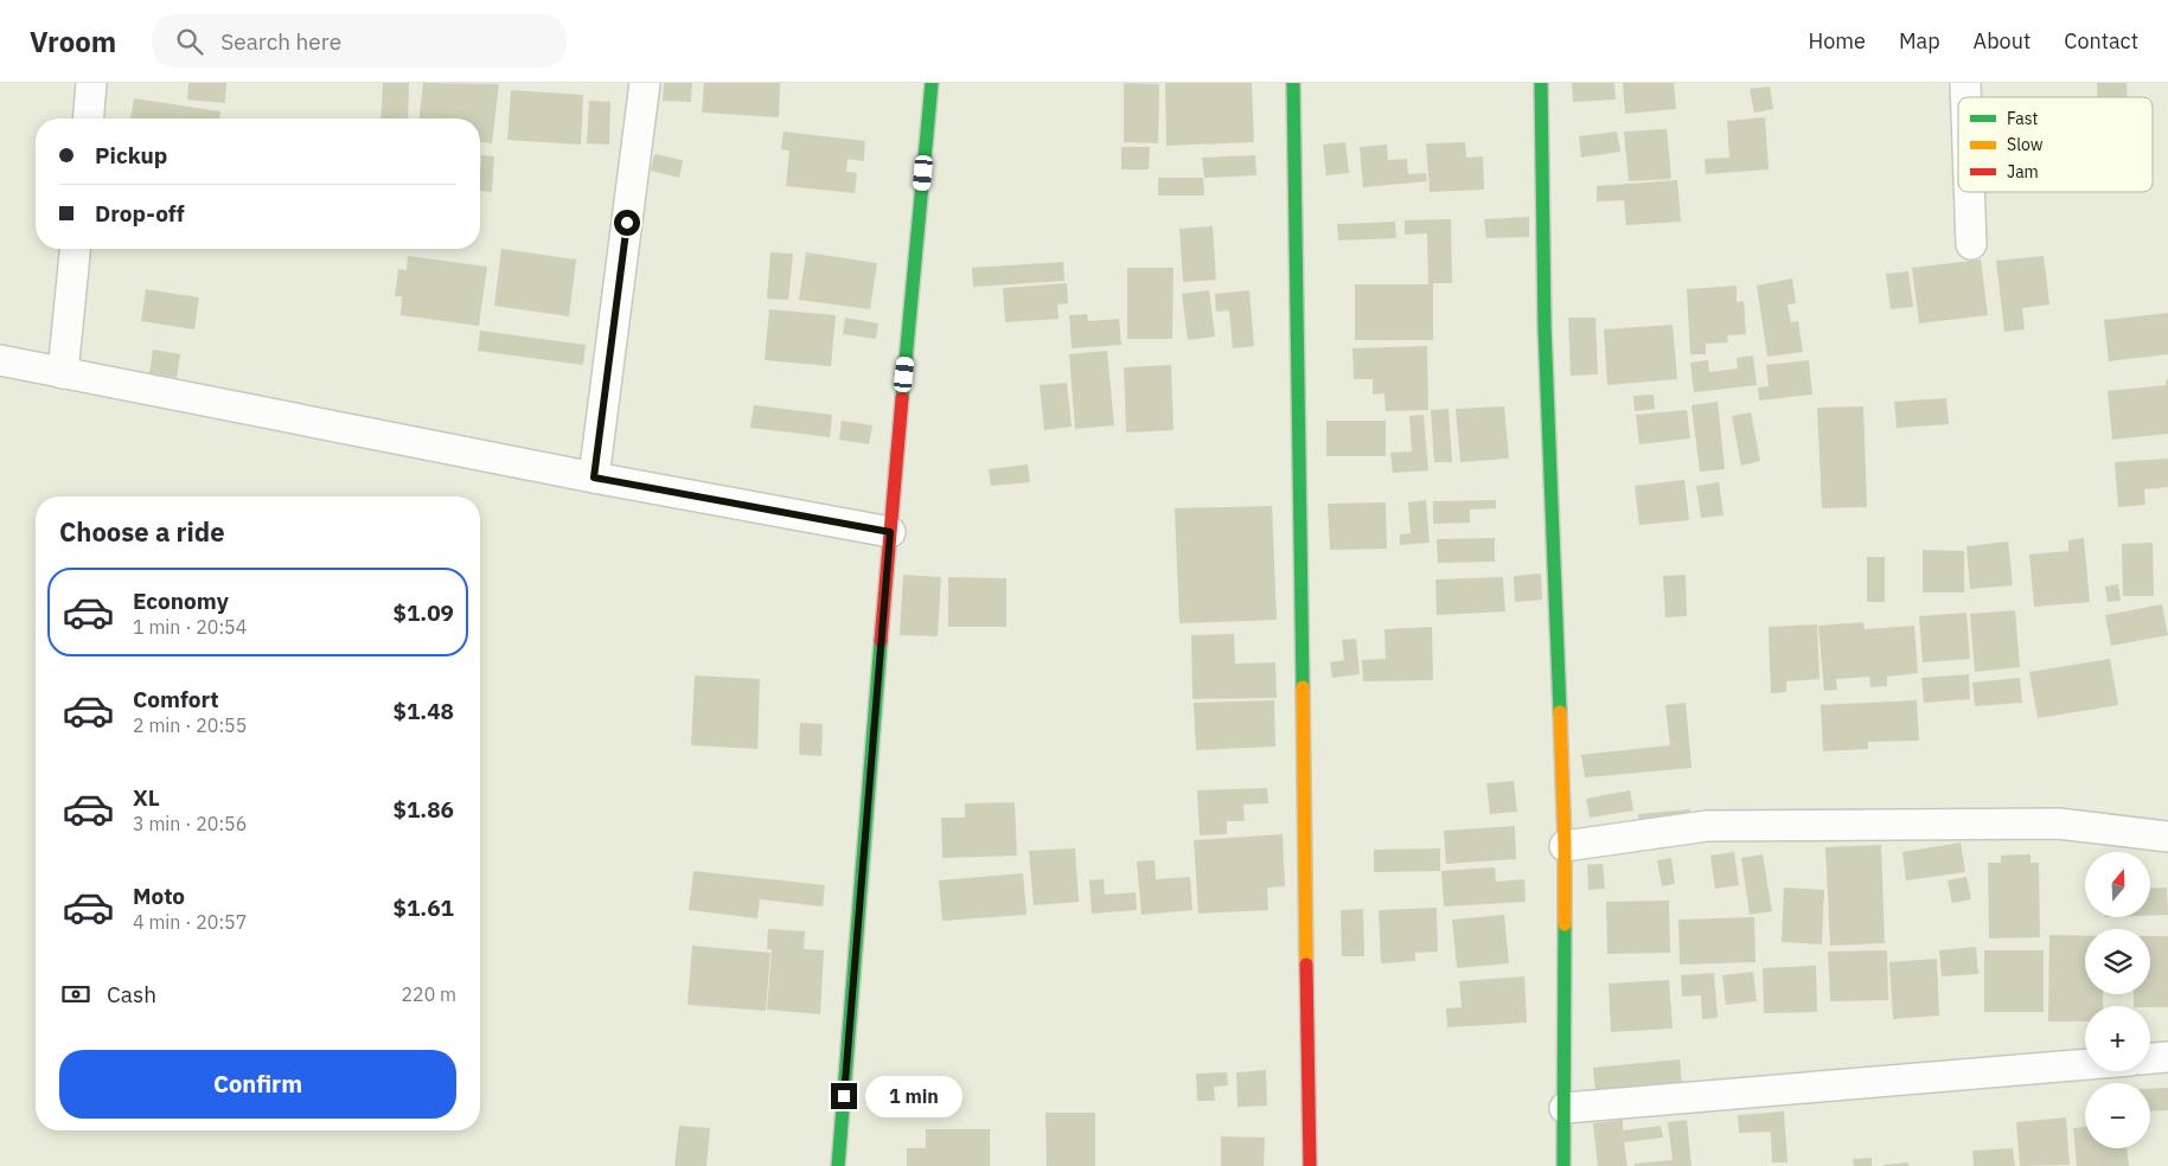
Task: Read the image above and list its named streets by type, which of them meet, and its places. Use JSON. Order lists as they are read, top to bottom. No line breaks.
{"legend":["Fast","Slow","Jam"],"north":"top","page":{"header":"Vroom","search":"Search here","nav":["Home","Map","About","Contact"],"banner":["Pickup","Drop-off"],"heading":"Choose a ride","list":[{"name":"Economy","note":"1 min · 20:54","value":"$1.09"},{"name":"Comfort","note":"2 min · 20:55","value":"$1.48"},{"name":"XL","note":"3 min · 20:56","value":"$1.86"},{"name":"Moto","note":"4 min · 20:57","value":"$1.61"}],"map_buttons":["+","−"],"pay":["Cash","220 m"],"buttons":"Confirm","bubble":"1 min"}}
